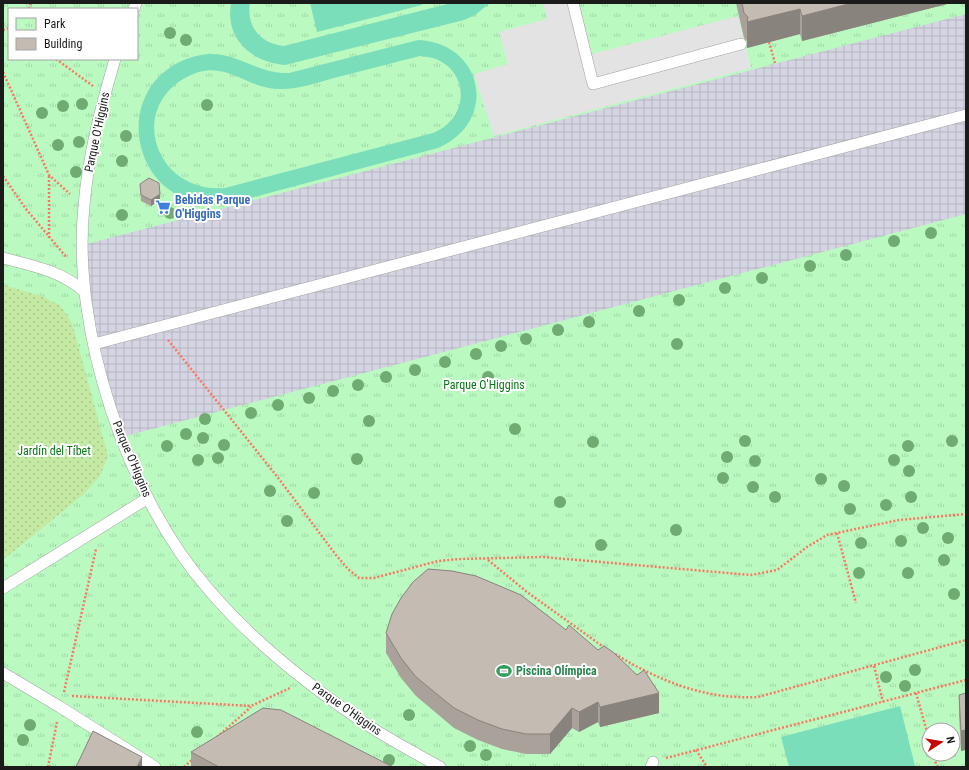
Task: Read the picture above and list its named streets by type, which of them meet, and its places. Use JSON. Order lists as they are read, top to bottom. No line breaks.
{"streets":{"lane":["Parque O'Higgins"]},"parks":["Parque O'Higgins","Jardín del Tíbet"],"places":{"supermarket":["Bebidas Parque O'Higgins"],"sports":["Piscina Olímpica"]},"legend":["Park","Building"],"north":"right"}
